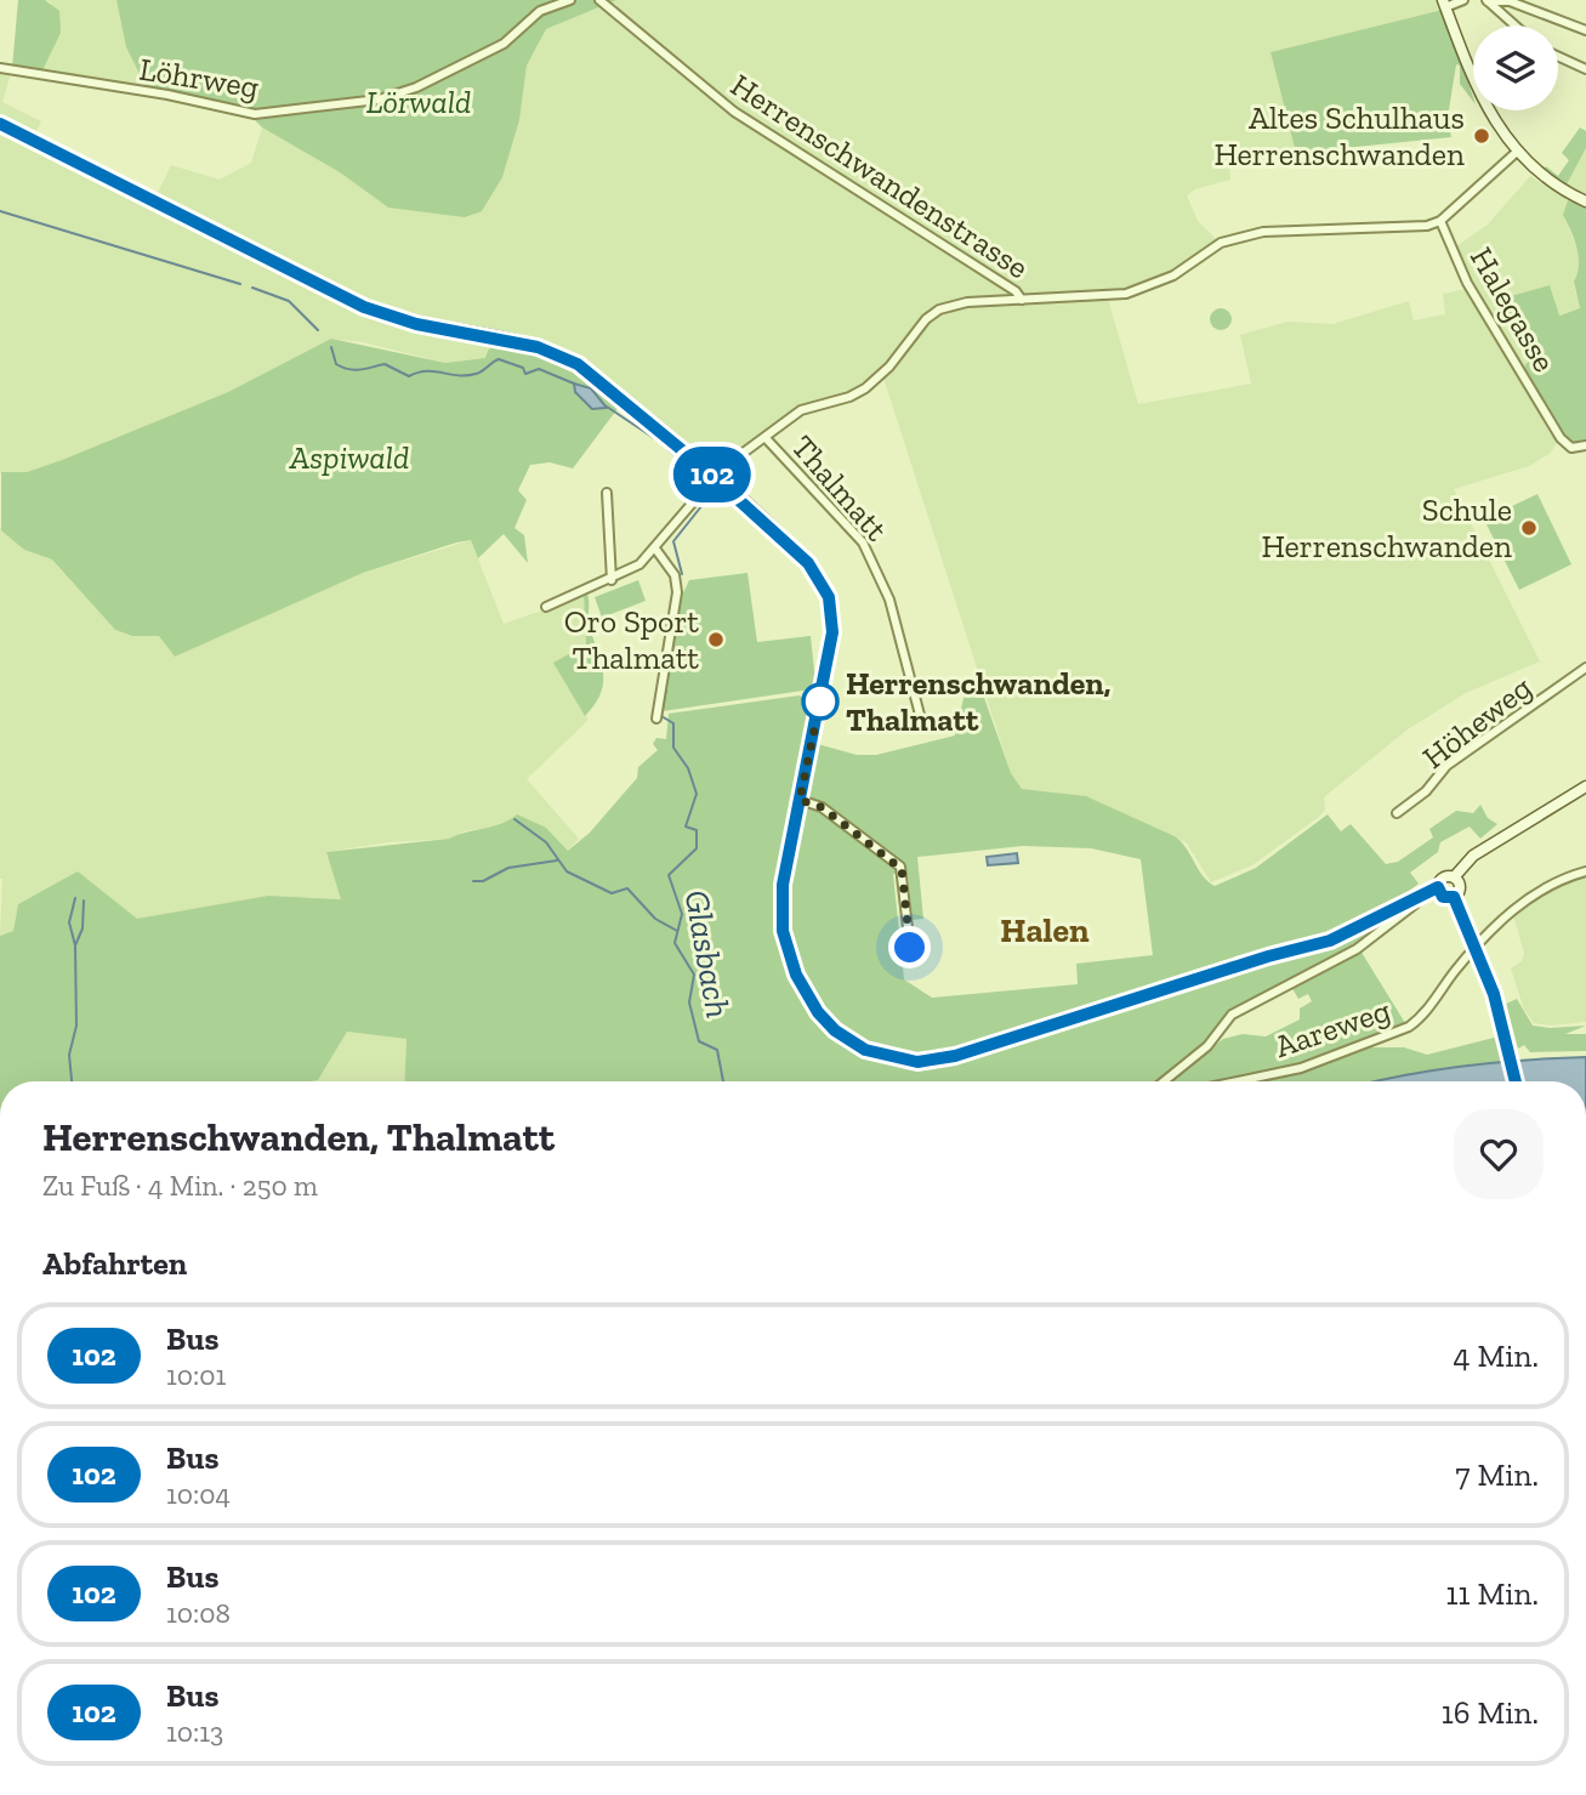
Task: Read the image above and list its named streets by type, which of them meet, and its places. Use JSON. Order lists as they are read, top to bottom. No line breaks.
{"streets":{"street":["Löhrweg","Herrenschwandenstrasse","Halegasse","Thalmatt","Höheweg","Aareweg"]},"crossings":[["Herrenschwandenstrasse","Halegasse"]],"districts":["Halen"],"water":["Glasbach"],"parks":["Lörwald","Aspiwald"],"places":["Altes Schulhaus Herrenschwanden","Schule Herrenschwanden","Oro Sport Thalmatt","Herrenschwanden, Thalmatt"],"lines":["bus line 102"],"page":{"on_map":"102","heading":[["Herrenschwanden, Thalmatt","Zu Fuß · 4 Min. · 250 m"],"Abfahrten"],"list":[{"mark":"102","name":"Bus","note":"10:01","value":"4 Min."},{"mark":"102","name":"Bus","note":"10:04","value":"7 Min."},{"mark":"102","name":"Bus","note":"10:08","value":"11 Min."},{"mark":"102","name":"Bus","note":"10:13","value":"16 Min."}]}}
